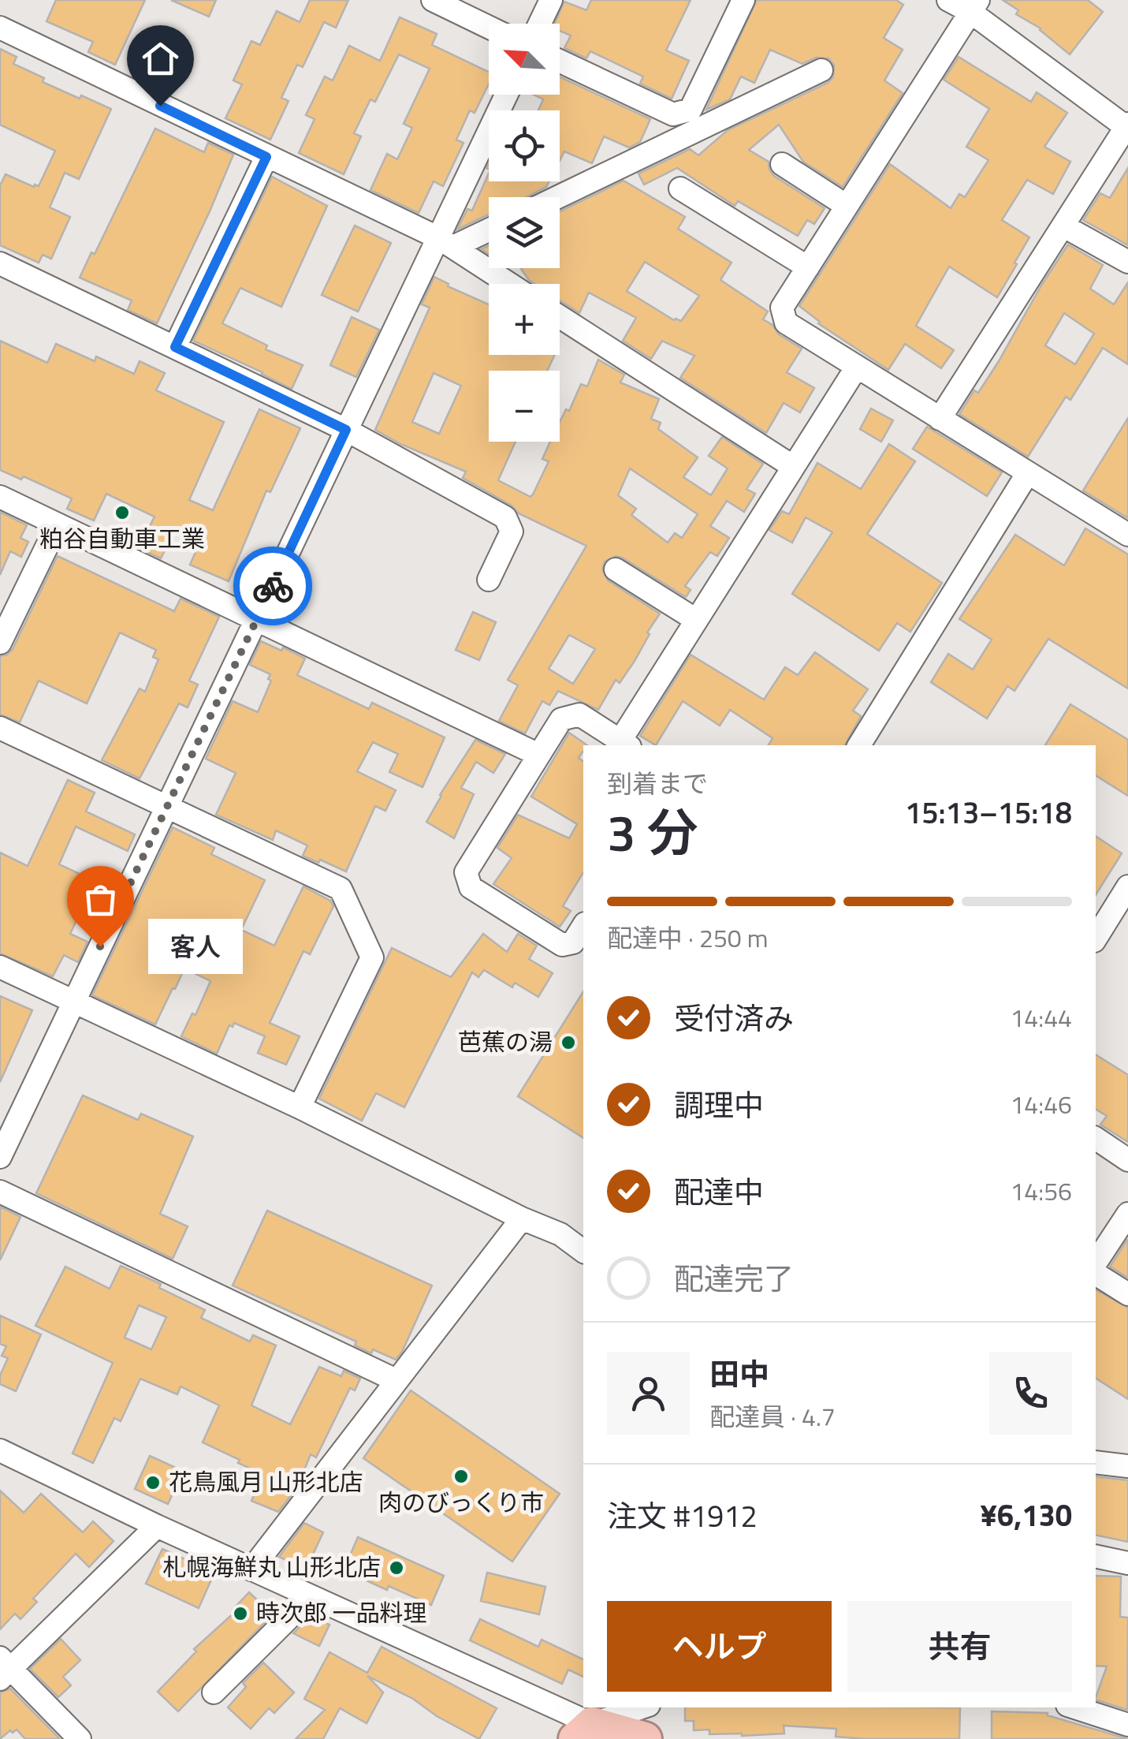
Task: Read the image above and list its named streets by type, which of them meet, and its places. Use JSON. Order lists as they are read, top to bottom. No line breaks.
{"places":["粕谷自動車工業","客人","芭蕉の湯","肉のびっくり市","花鳥風月 山形北店","札幌海鮮丸 山形北店","時次郎 一品料理"],"north":"top left","page":{"map_buttons":["+","−"],"heading":["3 分","到着まで","15:13–15:18"],"panel":["田中","配達員 · 4.7","注文 #1912","¥6,130"],"bar":"配達中 · 250 m","bubble":"客人","list":[["受付済み","14:44"],["調理中","14:46"],["配達中","14:56"],"配達完了"],"buttons":["ヘルプ","共有"]}}
